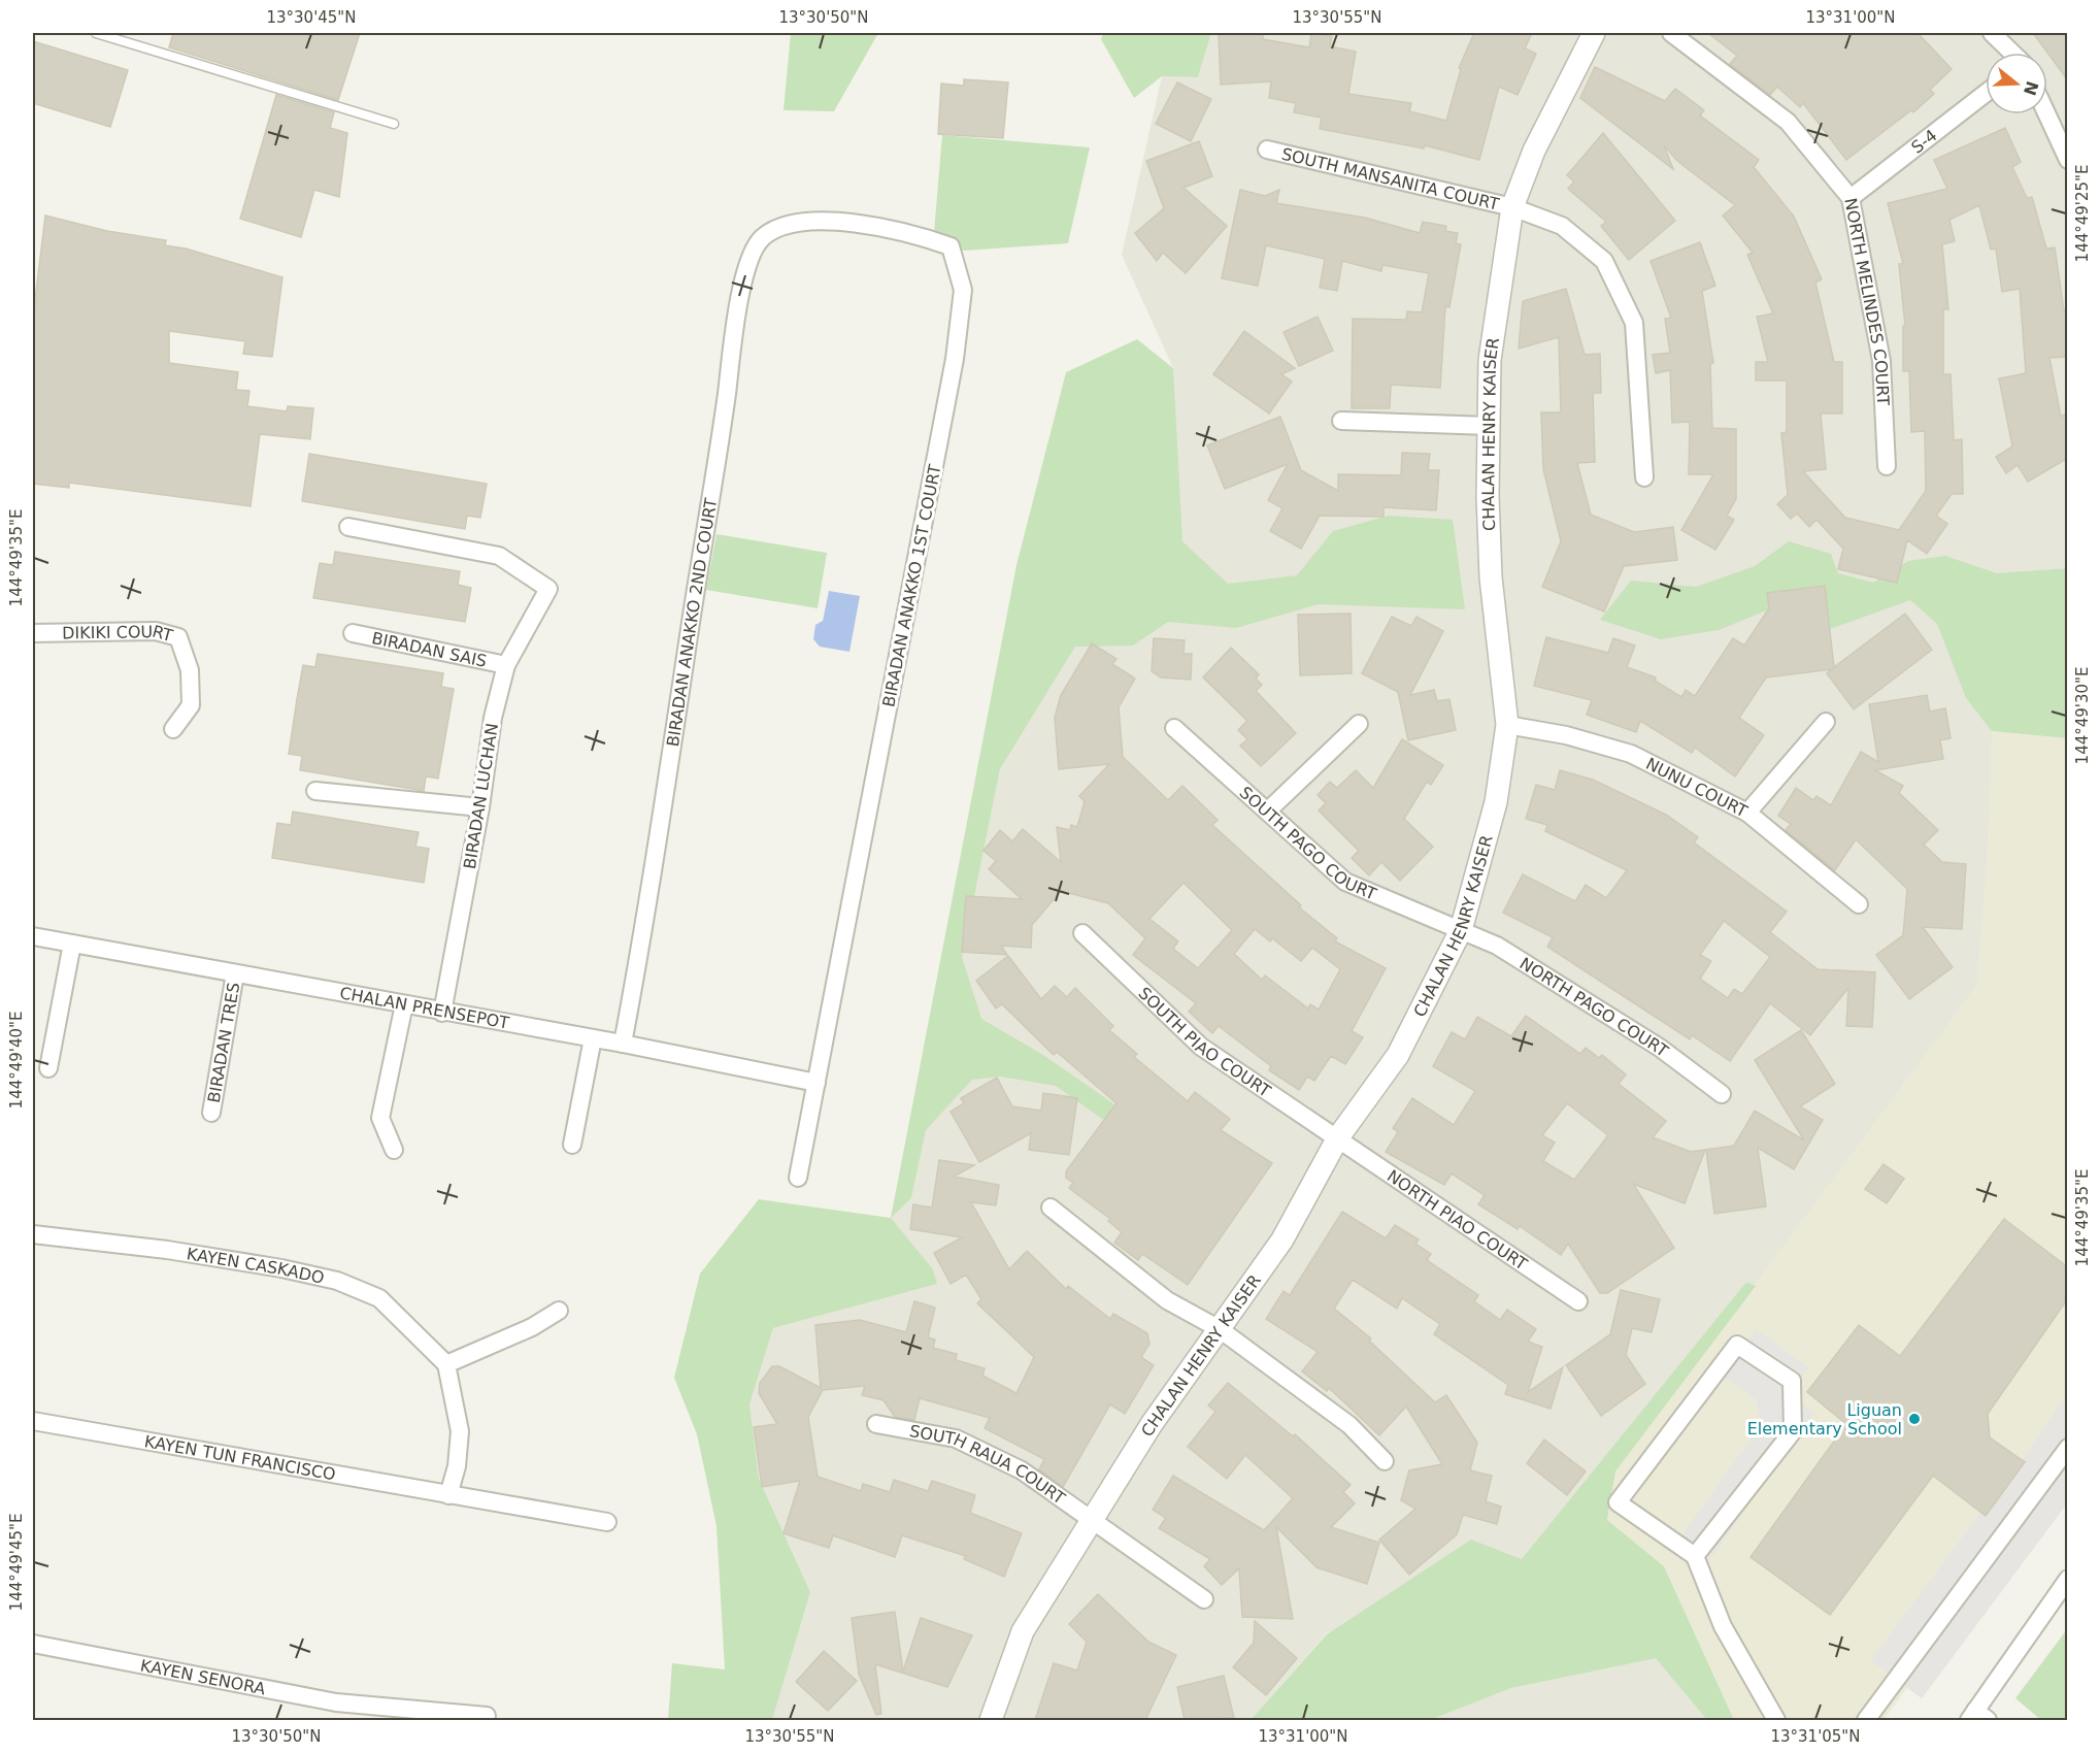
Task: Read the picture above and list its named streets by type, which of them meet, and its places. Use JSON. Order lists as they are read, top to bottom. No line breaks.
{"streets":{"street":["S-4","SOUTH MANSANITA COURT","NORTH MELINDES COURT","CHALAN HENRY KAISER","BIRADAN ANAKKO 1ST COURT","BIRADAN ANAKKO 2ND COURT","DIKIKI COURT","BIRADAN SAIS","NUNU COURT","BIRADAN LUCHAN","SOUTH PAGO COURT","NORTH PAGO COURT","CHALAN PRENSEPOT","SOUTH PIAO COURT","BIRADAN TRES","NORTH PIAO COURT","KAYEN CASKADO","KAYEN TUN FRANCISCO","SOUTH RAUA COURT","KAYEN SENORA"]},"crossings":[["S-4","NORTH MELINDES COURT"],["SOUTH MANSANITA COURT","CHALAN HENRY KAISER"],["CHALAN HENRY KAISER","NUNU COURT"],["CHALAN HENRY KAISER","SOUTH PAGO COURT"],["CHALAN HENRY KAISER","NORTH PAGO COURT"],["CHALAN HENRY KAISER","SOUTH PIAO COURT"],["CHALAN HENRY KAISER","NORTH PIAO COURT"],["CHALAN HENRY KAISER","SOUTH RAUA COURT"],["BIRADAN ANAKKO 1ST COURT","BIRADAN ANAKKO 2ND COURT"],["BIRADAN ANAKKO 1ST COURT","CHALAN PRENSEPOT"],["BIRADAN ANAKKO 2ND COURT","CHALAN PRENSEPOT"],["BIRADAN SAIS","BIRADAN LUCHAN"],["BIRADAN LUCHAN","CHALAN PRENSEPOT"],["SOUTH PAGO COURT","NORTH PAGO COURT"],["CHALAN PRENSEPOT","BIRADAN TRES"],["SOUTH PIAO COURT","NORTH PIAO COURT"]],"places":["Liguan Elementary School"],"north":"right","coordinates":["13°30'45\"N","13°30'50\"N","13°30'55\"N","13°31'00\"N","144°49'25\"E","144°49'35\"E","144°49'30\"E","144°49'40\"E","144°49'45\"E","13°31'05\"N"]}
